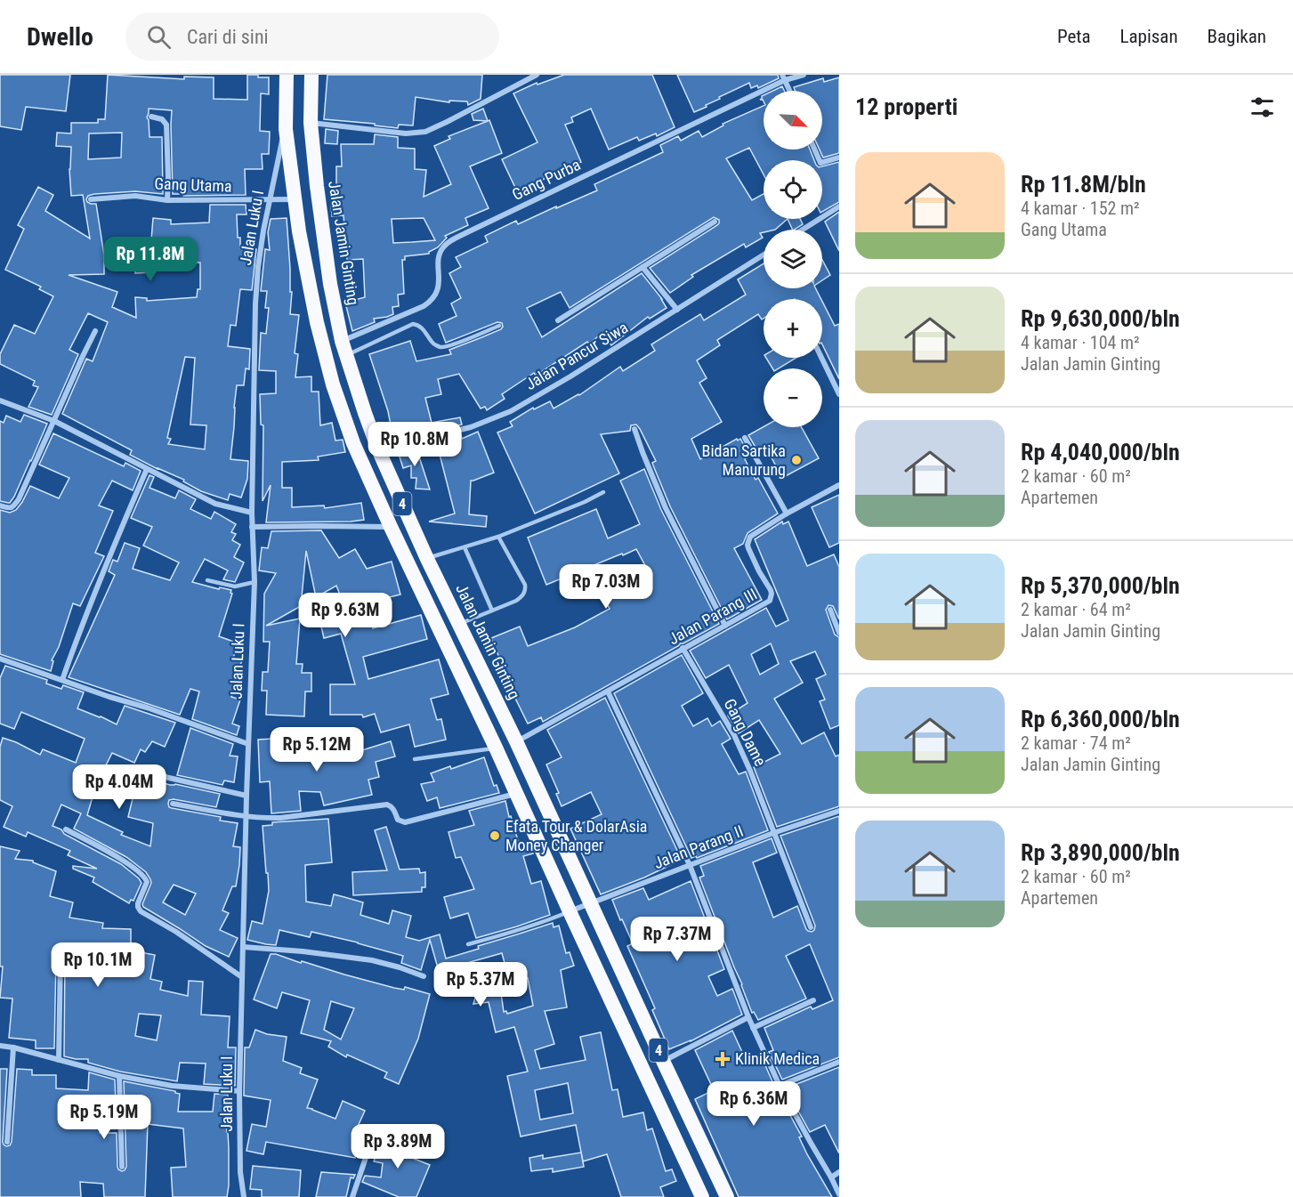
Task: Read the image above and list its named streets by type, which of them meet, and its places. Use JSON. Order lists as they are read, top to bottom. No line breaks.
{"streets":{"highway":["Jalan Jamin Ginting","4"],"street":["Gang Purba","Gang Utama","Jalan Luku I","Jalan Pancur Siwa","Jalan Parang III","Gang Dame","Jalan Parang II"]},"crossings":[["Gang Purba","Jalan Jamin Ginting"],["Gang Utama","Jalan Luku I"],["Gang Utama","4"],["Jalan Luku I","4"],["Jalan Jamin Ginting","Jalan Pancur Siwa"],["Jalan Jamin Ginting","Jalan Parang III"],["Jalan Jamin Ginting","Jalan Parang II"],["4","Jalan Parang II"],["Jalan Parang III","Gang Dame"],["Gang Dame","Jalan Parang II"]],"places":{"other":["Bidan Sartika Manurung","Efata Tour & DolarAsia Money Changer"],"health":["Klinik Medica"]},"north":"bottom right","page":{"header":"Dwello","search":"Cari di sini","nav":["Peta","Lapisan","Bagikan"],"heading":"12 properti","map_buttons":["+","−"],"list":[{"name":"Rp 11.8M/bln","note":"4 kamar · 152 m² · Gang Utama"},{"name":"Rp 9,630,000/bln","note":"4 kamar · 104 m² · Jalan Jamin Ginting"},{"name":"Rp 4,040,000/bln","note":"2 kamar · 60 m² · Apartemen"},{"name":"Rp 5,370,000/bln","note":"2 kamar · 64 m² · Jalan Jamin Ginting"},{"name":"Rp 6,360,000/bln","note":"2 kamar · 74 m² · Jalan Jamin Ginting"},{"name":"Rp 3,890,000/bln","note":"2 kamar · 60 m² · Apartemen"}],"price":["Rp 11.8M","Rp 10.8M","Rp 7.03M","Rp 9.63M","Rp 5.12M","Rp 4.04M","Rp 7.37M","Rp 10.1M","Rp 5.37M","Rp 6.36M","Rp 5.19M","Rp 3.89M"]}}
